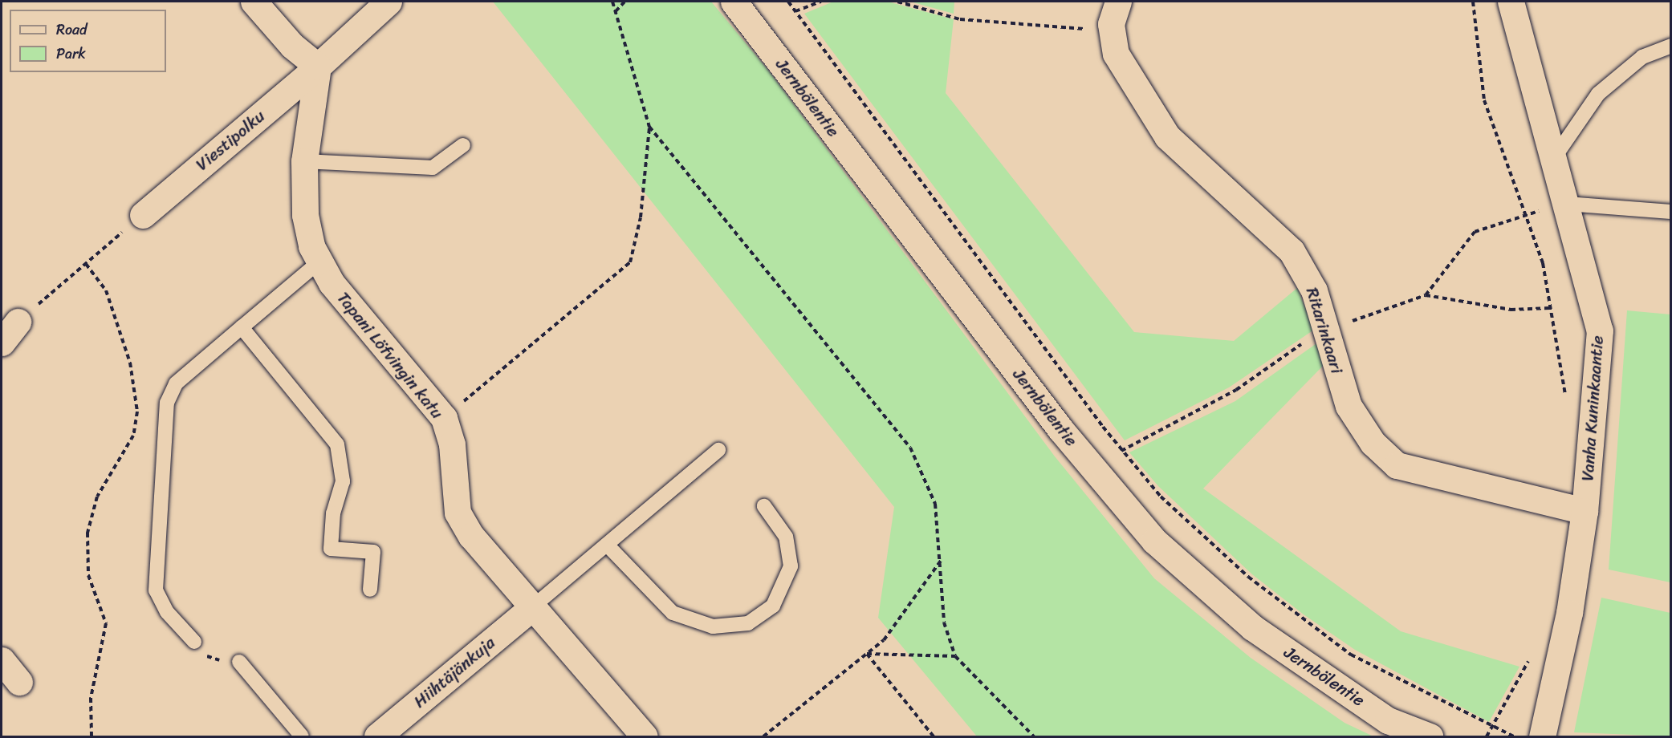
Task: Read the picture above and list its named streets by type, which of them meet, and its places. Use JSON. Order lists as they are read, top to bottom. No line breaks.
{"streets":{"street":["Jernbölentie","Viestipolku","Ritarinkaari","Tapani Löfvingin katu","Vanha Kuninkaantie","Hiihtäjänkuja"]},"crossings":[["Viestipolku","Tapani Löfvingin katu"],["Ritarinkaari","Vanha Kuninkaantie"],["Tapani Löfvingin katu","Hiihtäjänkuja"]],"legend":["Road","Park"]}
